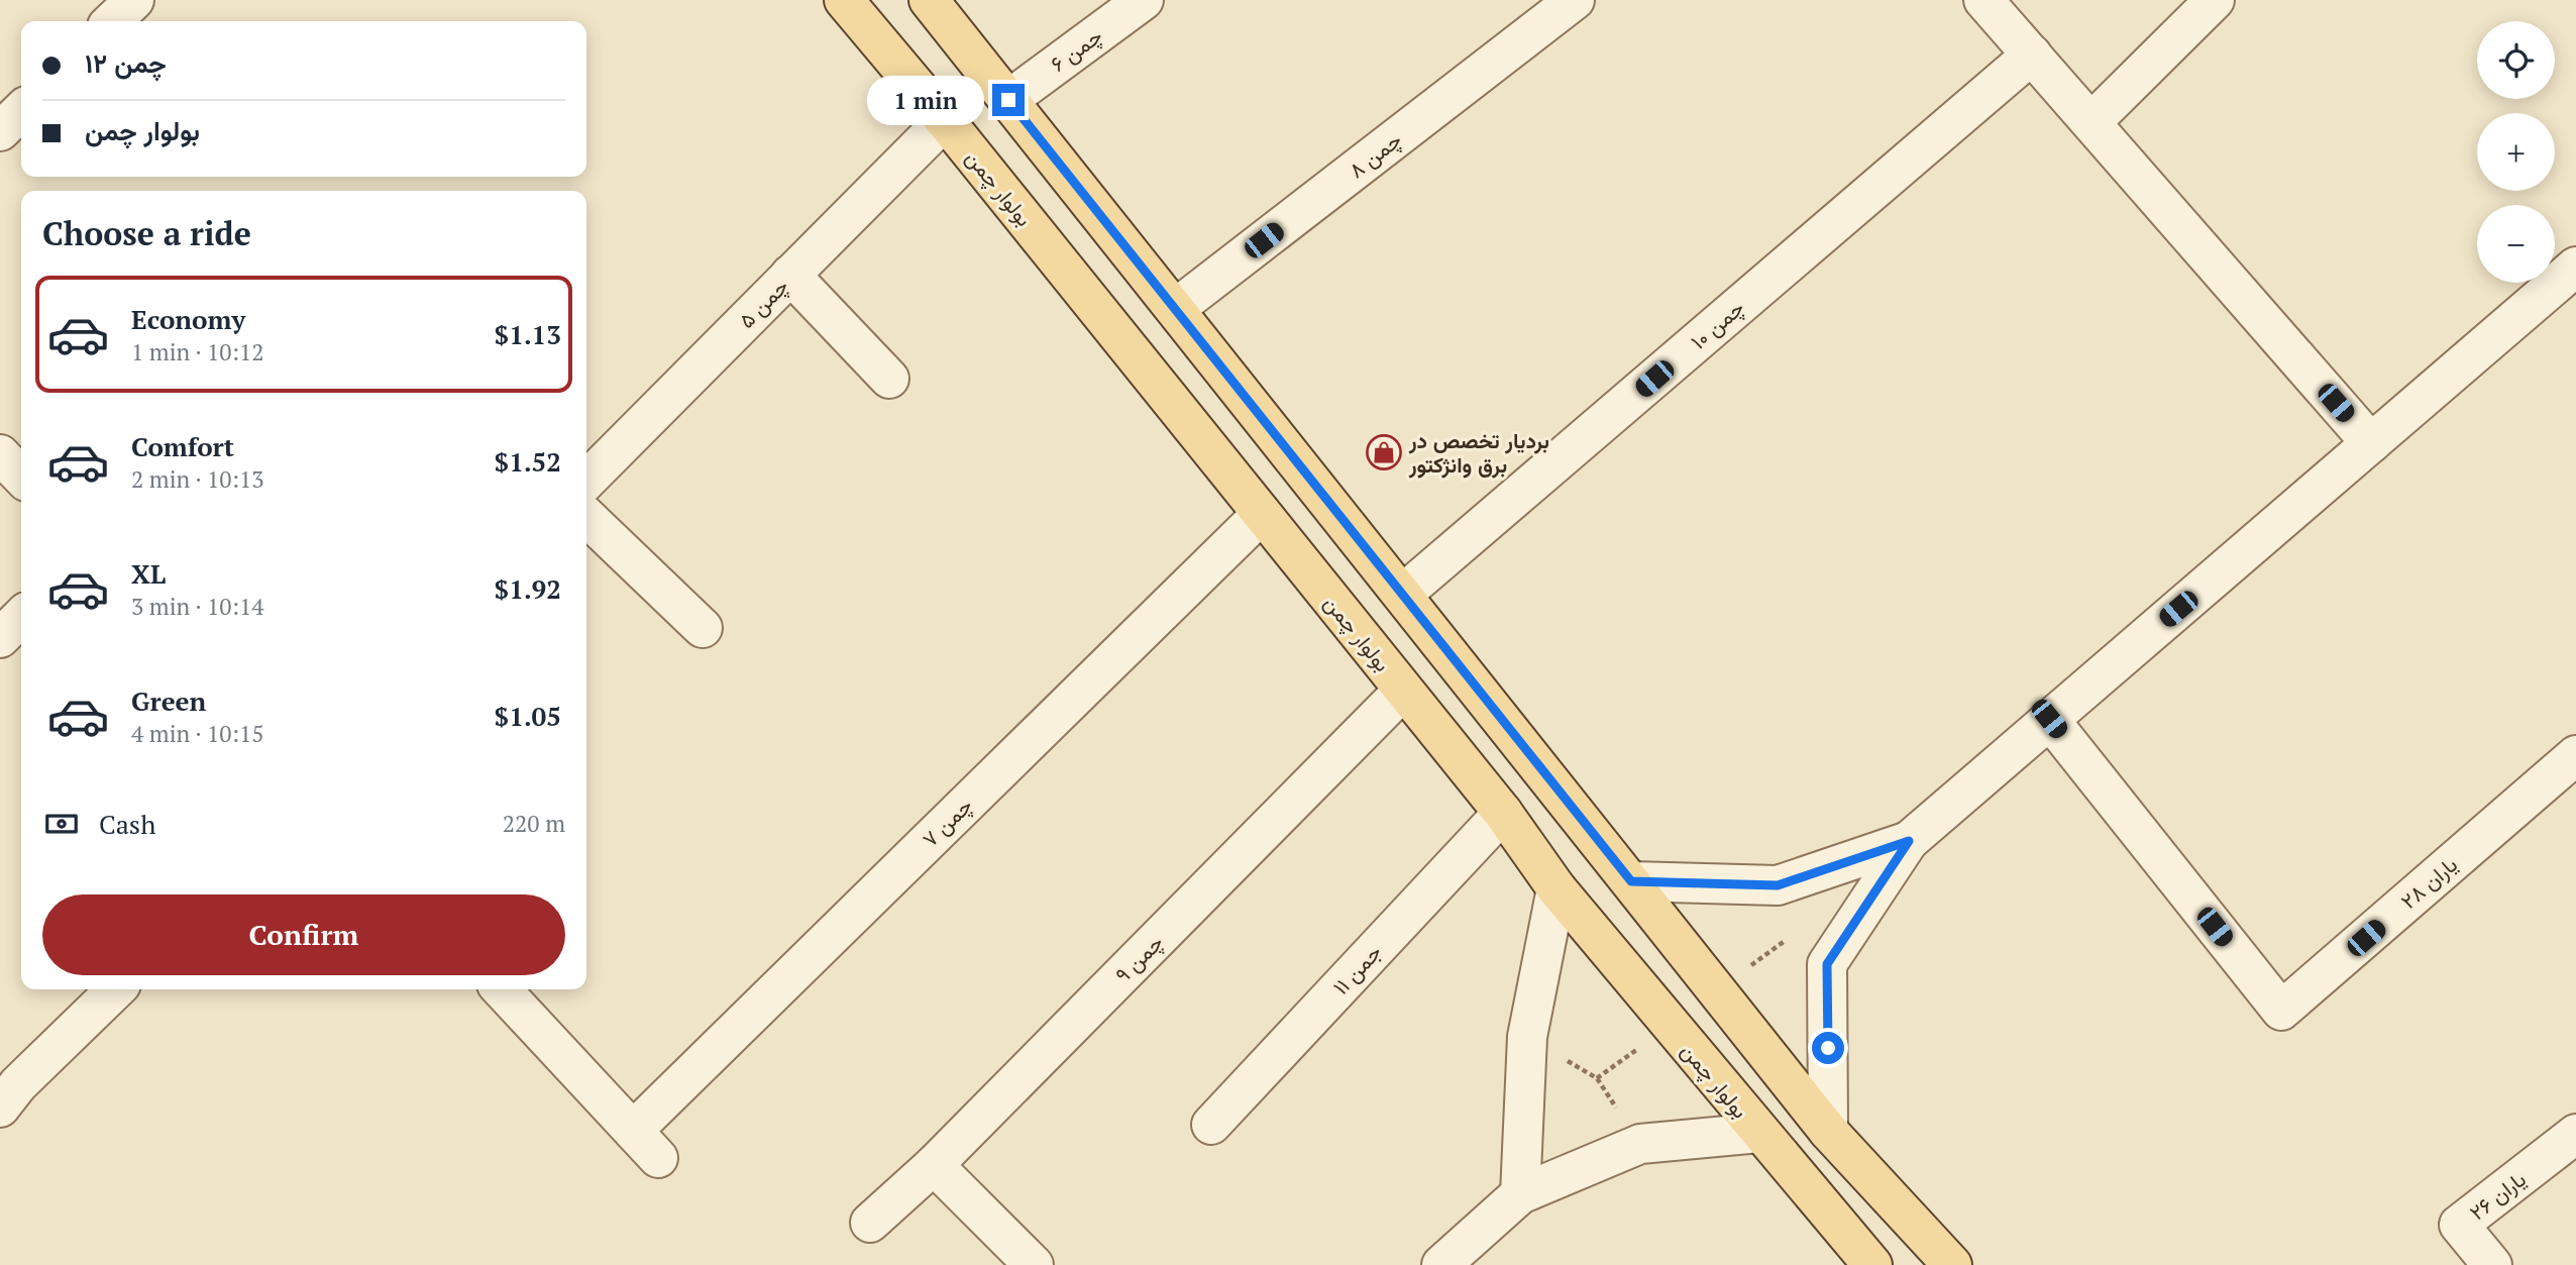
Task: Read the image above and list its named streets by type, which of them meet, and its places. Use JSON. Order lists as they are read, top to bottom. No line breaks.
{"streets":{"main road":["بولوار چمن"],"street":["چمن ۶","چمن ۸","چمن ۵","چمن ۱۰","چمن ۷","یاران ۲۸","چمن ۹","جمن ۱۱","یاران ۲۶"]},"crossings":[["بولوار چمن","چمن ۵"],["بولوار چمن","چمن ۷"],["بولوار چمن","چمن ۹"],["بولوار چمن","جمن ۱۱"]],"places":{"shop":["بردیار تخصص در برق وانژکتور"]},"page":{"map_buttons":["+","−"],"banner":["چمن ۱۲","بولوار چمن"],"bubble":"1 min","heading":"Choose a ride","list":[{"name":"Economy","note":"1 min · 10:12","value":"$1.13"},{"name":"Comfort","note":"2 min · 10:13","value":"$1.52"},{"name":"XL","note":"3 min · 10:14","value":"$1.92"},{"name":"Green","note":"4 min · 10:15","value":"$1.05"}],"pay":["Cash","220 m"],"buttons":"Confirm"}}
